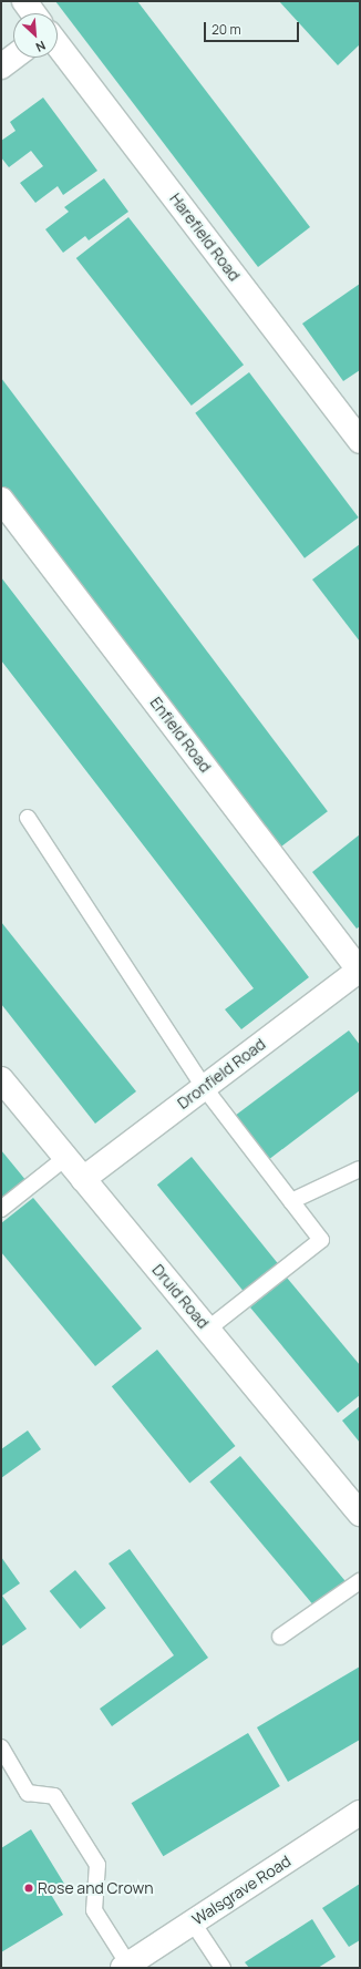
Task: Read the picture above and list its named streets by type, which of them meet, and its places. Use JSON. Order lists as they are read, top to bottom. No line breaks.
{"streets":{"main road":["Harefield Road","Enfield Road","Dronfield Road","Druid Road","Walsgrave Road"]},"crossings":[["Enfield Road","Dronfield Road"],["Dronfield Road","Druid Road"]],"places":["Rose and Crown"],"scale_bar":"20 m","north":"bottom right"}
